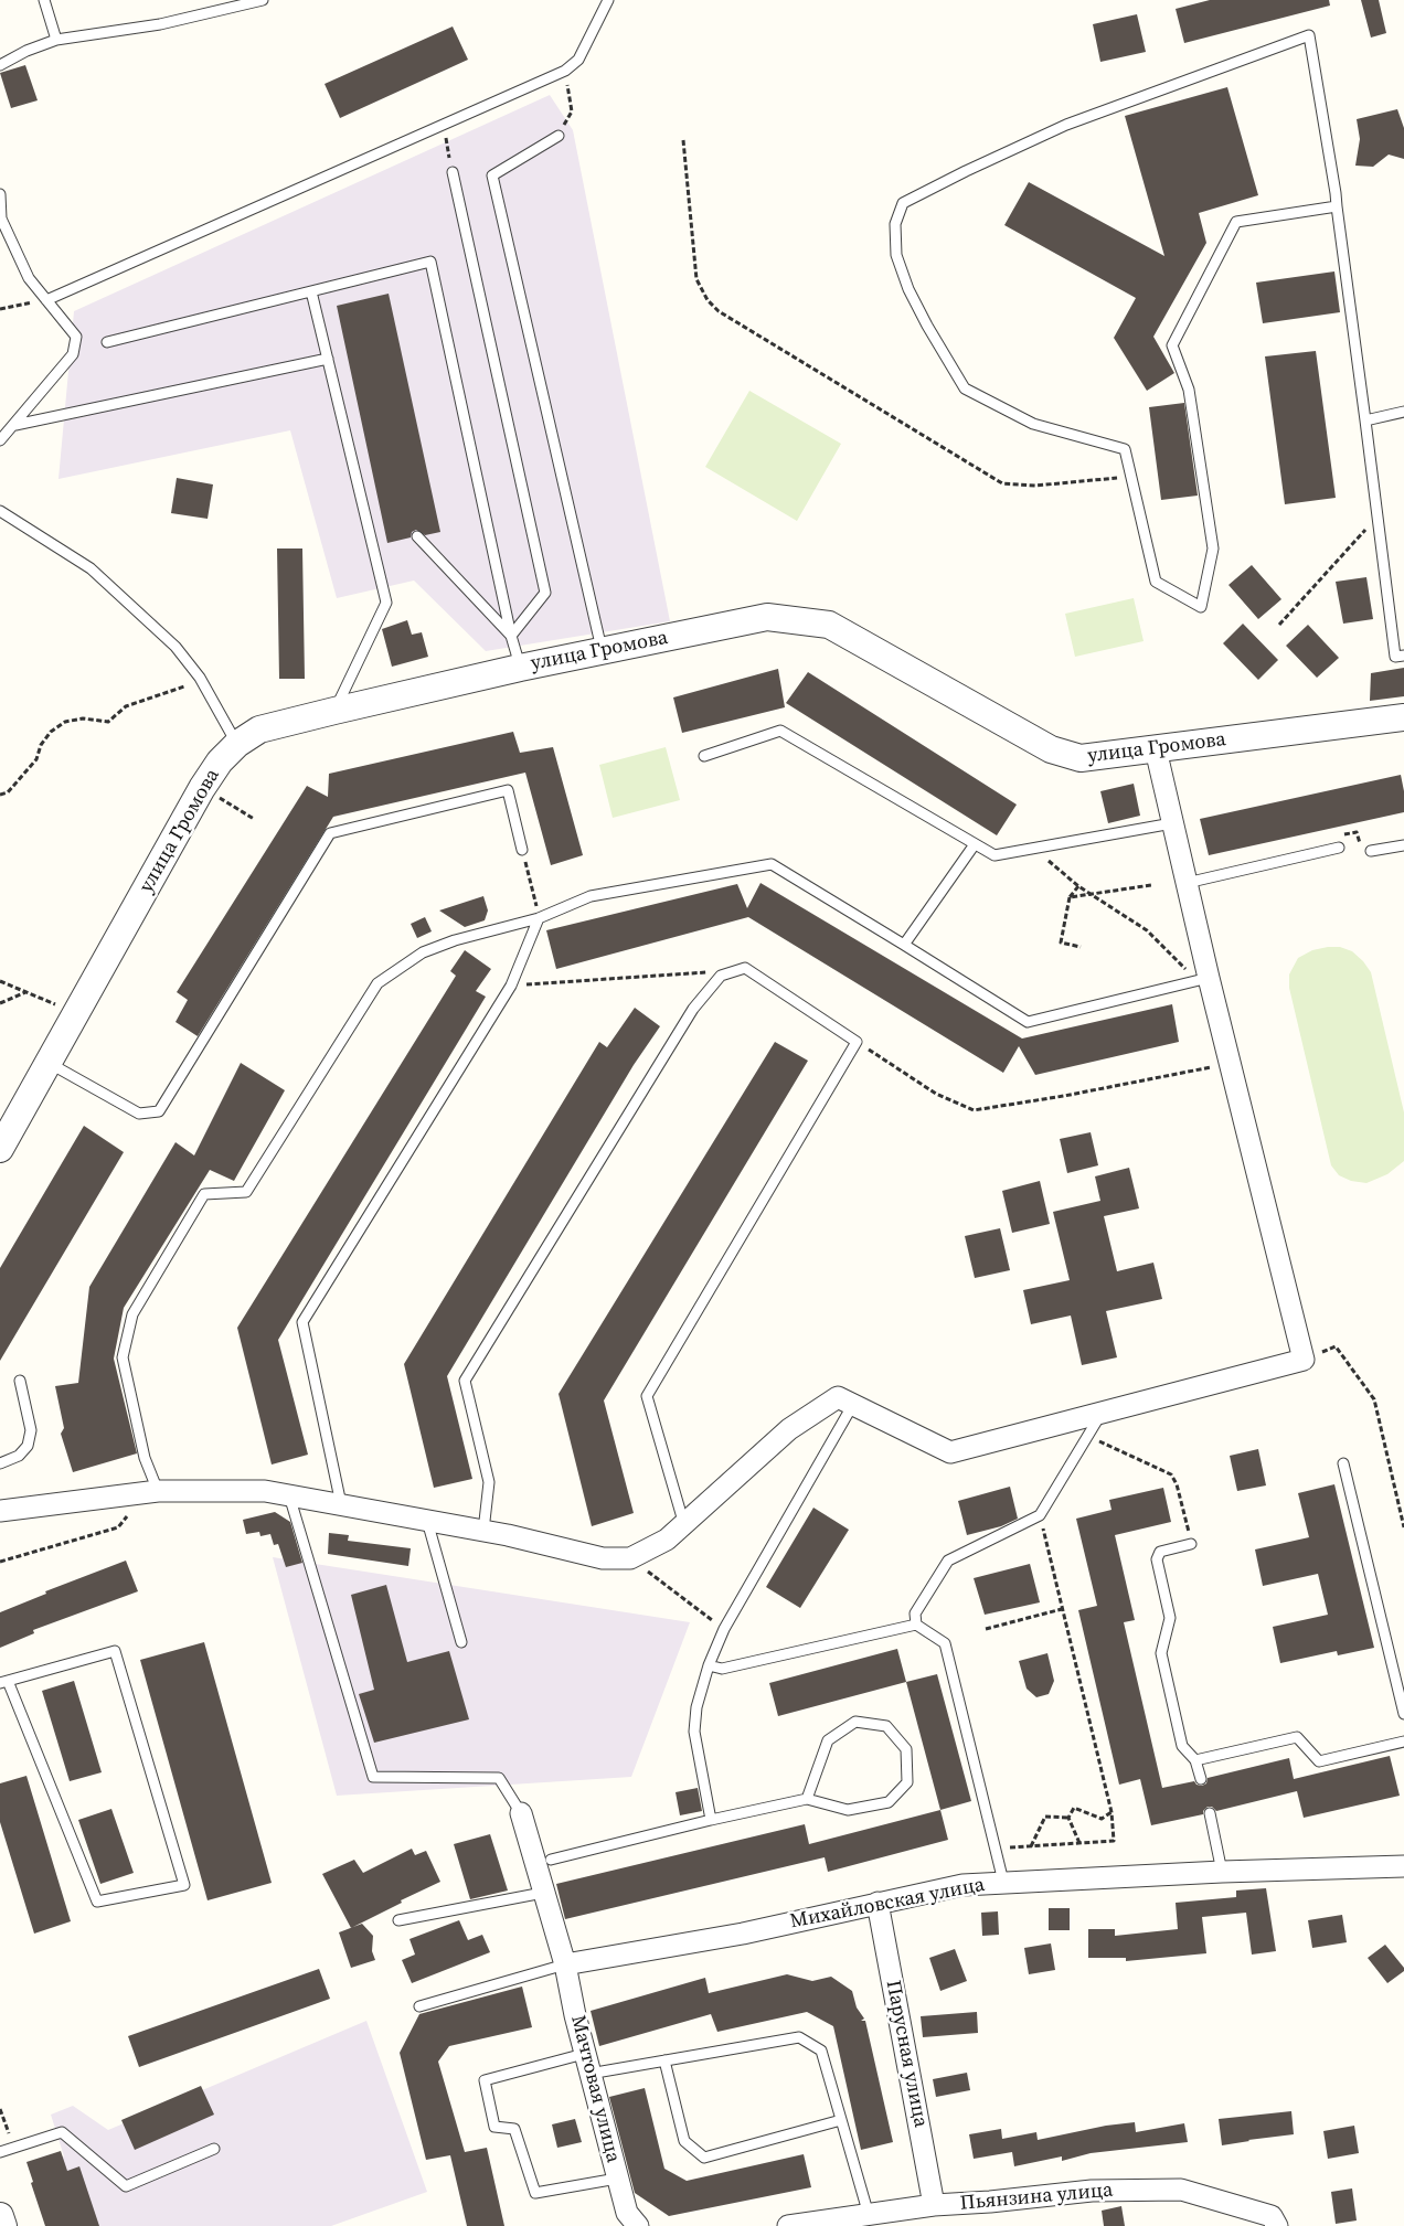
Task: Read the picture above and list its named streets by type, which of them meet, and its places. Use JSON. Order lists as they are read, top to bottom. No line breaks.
{"streets":{"street":["улица Громова","Михайловская улица","Парусная улица","Мачтовая улица","Пьянзина улица"]},"crossings":[["Михайловская улица","Парусная улица"],["Михайловская улица","Мачтовая улица"],["Парусная улица","Пьянзина улица"]]}
